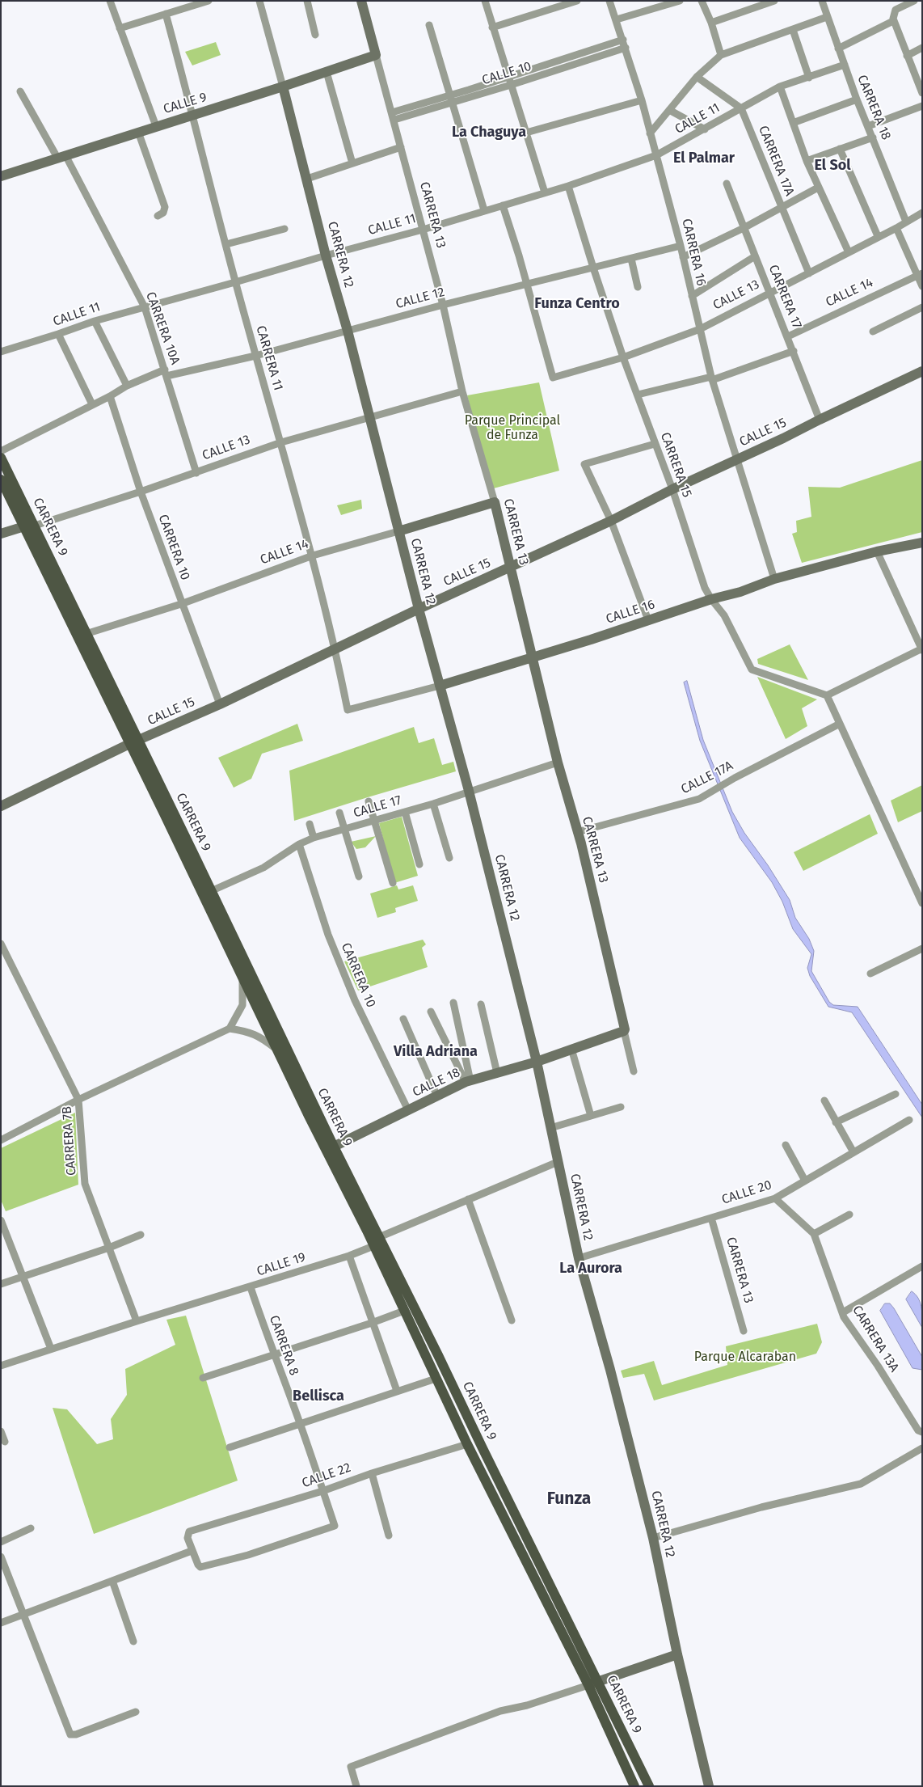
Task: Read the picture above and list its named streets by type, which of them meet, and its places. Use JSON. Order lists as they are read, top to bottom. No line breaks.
{"streets":{"main road":["CALLE 9","CARRERA 13","CARRERA 12","CALLE 14","CALLE 13","CALLE 15","CARRERA 9","CALLE 16","CALLE 18"],"street":["CALLE 10","CARRERA 18","CALLE 11","CARRERA 17A","CARRERA 16","CARRERA 17","CALLE 12","CARRERA 10A","CARRERA 11","CARRERA 15","CARRERA 10","CALLE 17A","CALLE 17","CARRERA 7B","CALLE 20","CALLE 19","CARRERA 13A","CARRERA 8","CALLE 22"]},"crossings":[["CALLE 10","CARRERA 13"],["CALLE 10","CARRERA 16"],["CALLE 9","CARRERA 13"],["CALLE 9","CARRERA 12"],["CALLE 9","CARRERA 10A"],["CALLE 9","CARRERA 11"],["CARRERA 18","CALLE 11"],["CARRERA 18","CALLE 13"],["CALLE 11","CARRERA 17A"],["CALLE 11","CARRERA 13"],["CALLE 11","CARRERA 16"],["CALLE 11","CARRERA 12"],["CALLE 11","CARRERA 10A"],["CALLE 11","CARRERA 11"],["CALLE 11","CARRERA 15"],["CARRERA 17A","CALLE 13"],["CARRERA 13","CALLE 14"],["CARRERA 13","CALLE 13"],["CARRERA 13","CALLE 12"],["CARRERA 13","CALLE 15"],["CARRERA 13","CALLE 16"],["CARRERA 13","CALLE 17A"],["CARRERA 13","CALLE 17"],["CARRERA 13","CALLE 18"],["CARRERA 13","CALLE 20"],["CARRERA 16","CALLE 13"],["CARRERA 16","CALLE 12"],["CARRERA 16","CALLE 15"],["CARRERA 16","CALLE 16"],["CARRERA 12","CALLE 14"],["CARRERA 12","CALLE 13"],["CARRERA 12","CALLE 12"],["CARRERA 12","CALLE 15"],["CARRERA 12","CALLE 16"],["CARRERA 12","CALLE 17"],["CARRERA 12","CALLE 18"],["CARRERA 12","CALLE 20"],["CARRERA 12","CALLE 19"],["CALLE 14","CARRERA 17"],["CALLE 14","CARRERA 11"],["CALLE 14","CARRERA 9"],["CALLE 14","CARRERA 10"],["CALLE 13","CARRERA 17"],["CALLE 13","CALLE 12"],["CALLE 13","CARRERA 10A"],["CALLE 13","CARRERA 11"],["CALLE 13","CARRERA 15"],["CALLE 13","CARRERA 9"],["CALLE 13","CARRERA 10"],["CARRERA 17","CALLE 15"],["CALLE 12","CARRERA 10A"],["CALLE 12","CARRERA 11"],["CALLE 12","CARRERA 15"],["CALLE 12","CARRERA 10"],["CARRERA 11","CALLE 15"],["CARRERA 11","CALLE 16"],["CALLE 15","CARRERA 15"],["CALLE 15","CARRERA 9"],["CALLE 15","CARRERA 10"],["CARRERA 15","CALLE 16"],["CARRERA 9","CALLE 17"],["CARRERA 9","CALLE 18"],["CARRERA 9","CALLE 19"],["CARRERA 9","CALLE 22"],["CARRERA 10","CALLE 17"],["CARRERA 10","CALLE 18"],["CARRERA 7B","CALLE 19"],["CALLE 20","CARRERA 13A"],["CALLE 19","CARRERA 8"],["CARRERA 8","CALLE 22"]],"districts":["La Chaguya","El Palmar","El Sol","Funza Centro","Villa Adriana","La Aurora","Bellisca","Funza"],"parks":["Parque Principal de Funza","Parque Alcaraban"]}
